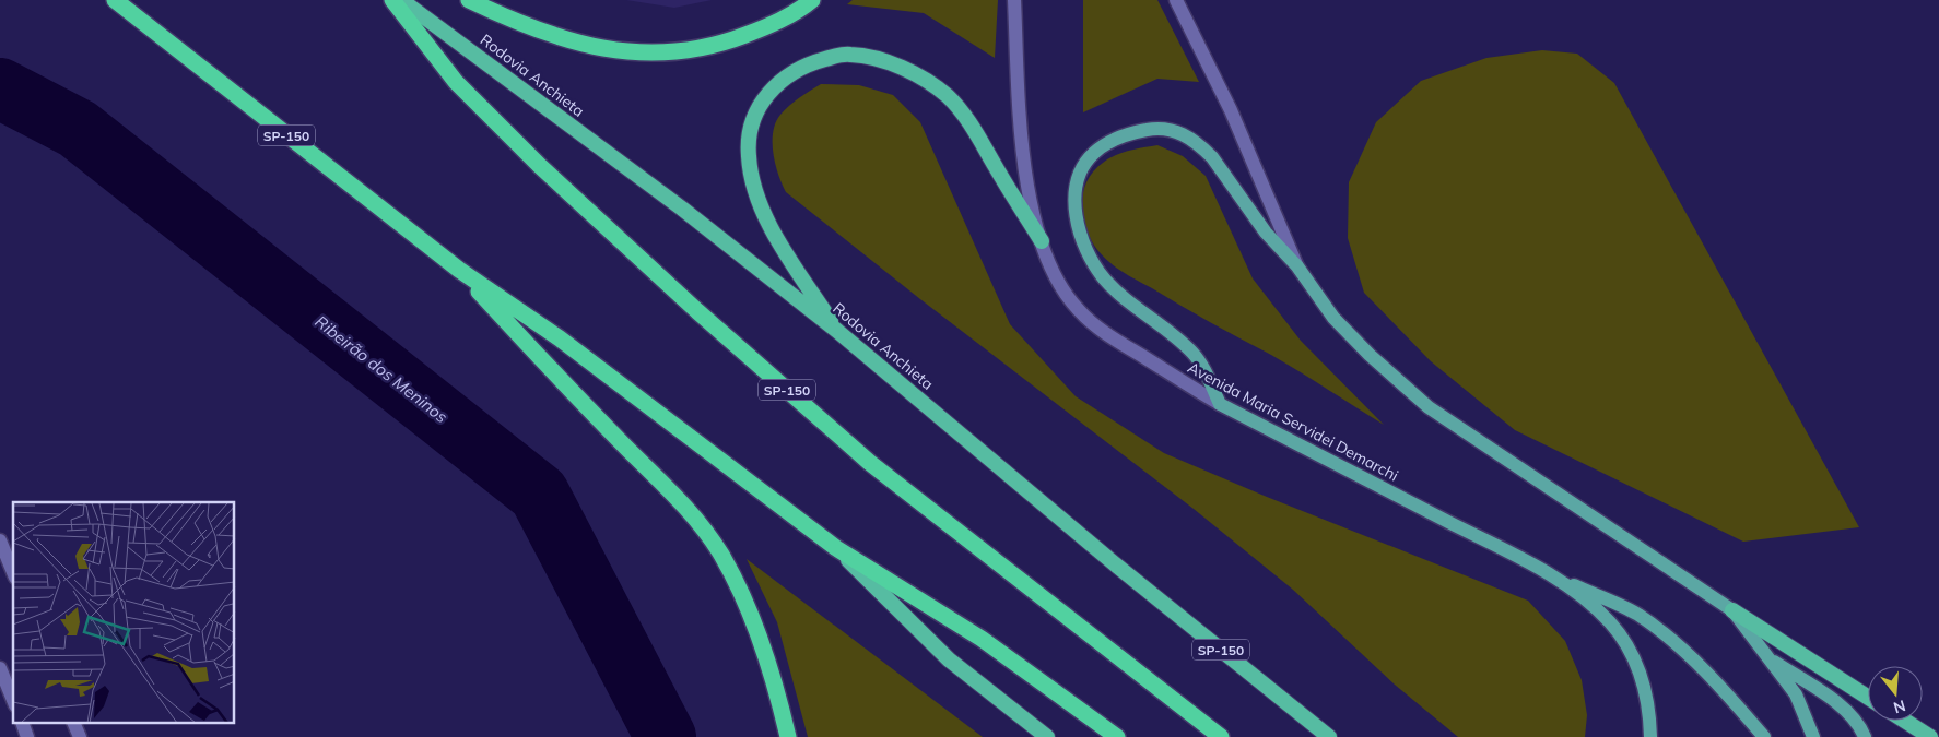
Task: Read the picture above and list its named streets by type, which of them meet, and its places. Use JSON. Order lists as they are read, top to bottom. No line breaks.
{"streets":{"highway":["Rodovia Anchieta","SP-150"],"main road":["Avenida Maria Servidei Demarchi"]},"water":["Ribeirão dos Meninos"],"north":"bottom"}
